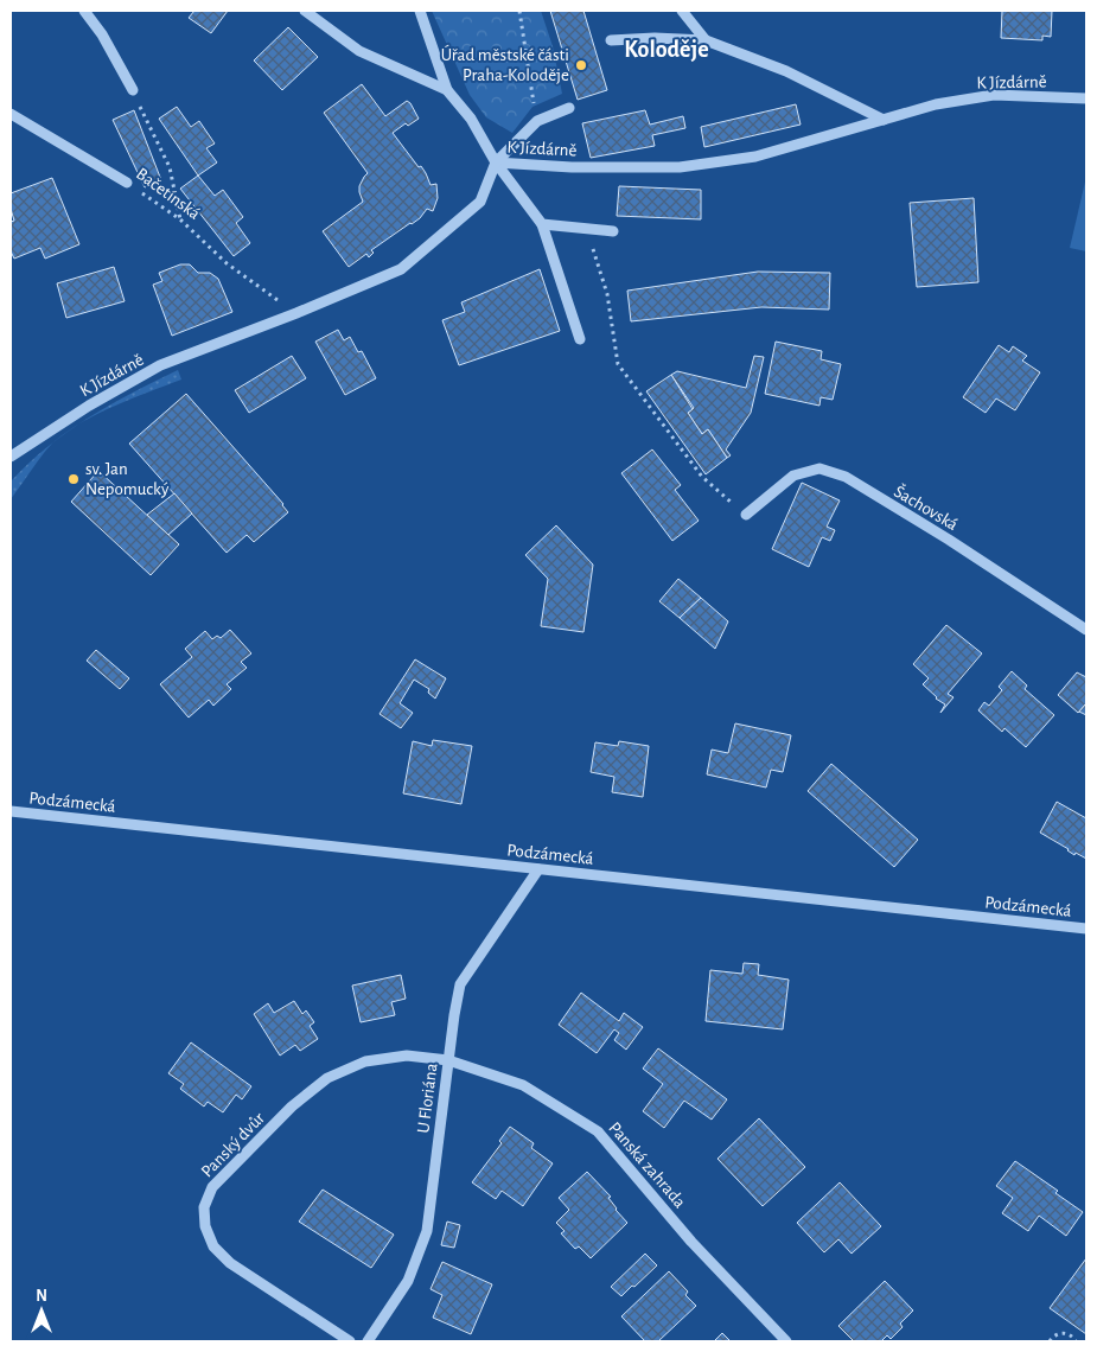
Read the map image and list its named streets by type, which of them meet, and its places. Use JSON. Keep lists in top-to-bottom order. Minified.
{"streets":{"street":["K Jízdárně","Bačetínská","Šachovská","Podzámecká","U Floriána","Panský dvůr","Panská zahrada"]},"crossings":[["K Jízdárně","Bačetínská"],["Podzámecká","U Floriána"],["U Floriána","Panský dvůr"],["U Floriána","Panská zahrada"],["Panský dvůr","Panská zahrada"]],"districts":["Koloděje"],"places":["Úřad městské části Praha-Koloděje","sv. Jan Nepomucký"],"north":"top"}
